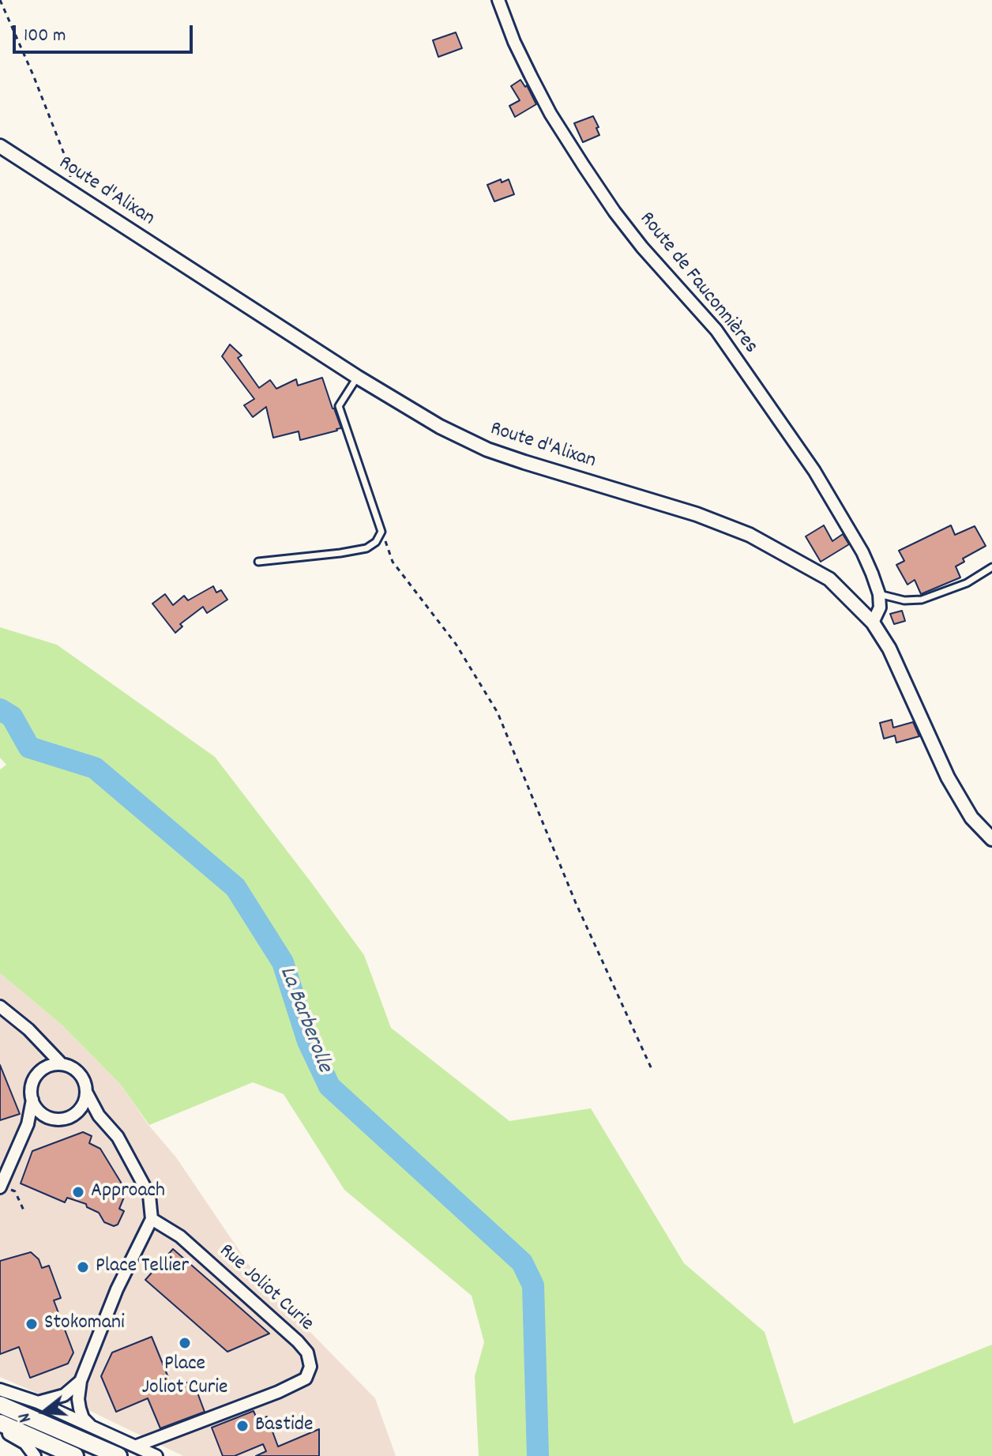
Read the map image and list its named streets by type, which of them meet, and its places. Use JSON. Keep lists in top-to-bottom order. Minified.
{"streets":{"street":["Route d'Alixan","Route de Fauconnières","Rue Joliot Curie"]},"water":["La Barberolle"],"places":["Approach","Place Tellier","Stokomani","Place Joliot Curie","Bastide"],"scale_bar":"100 m","north":"left"}
